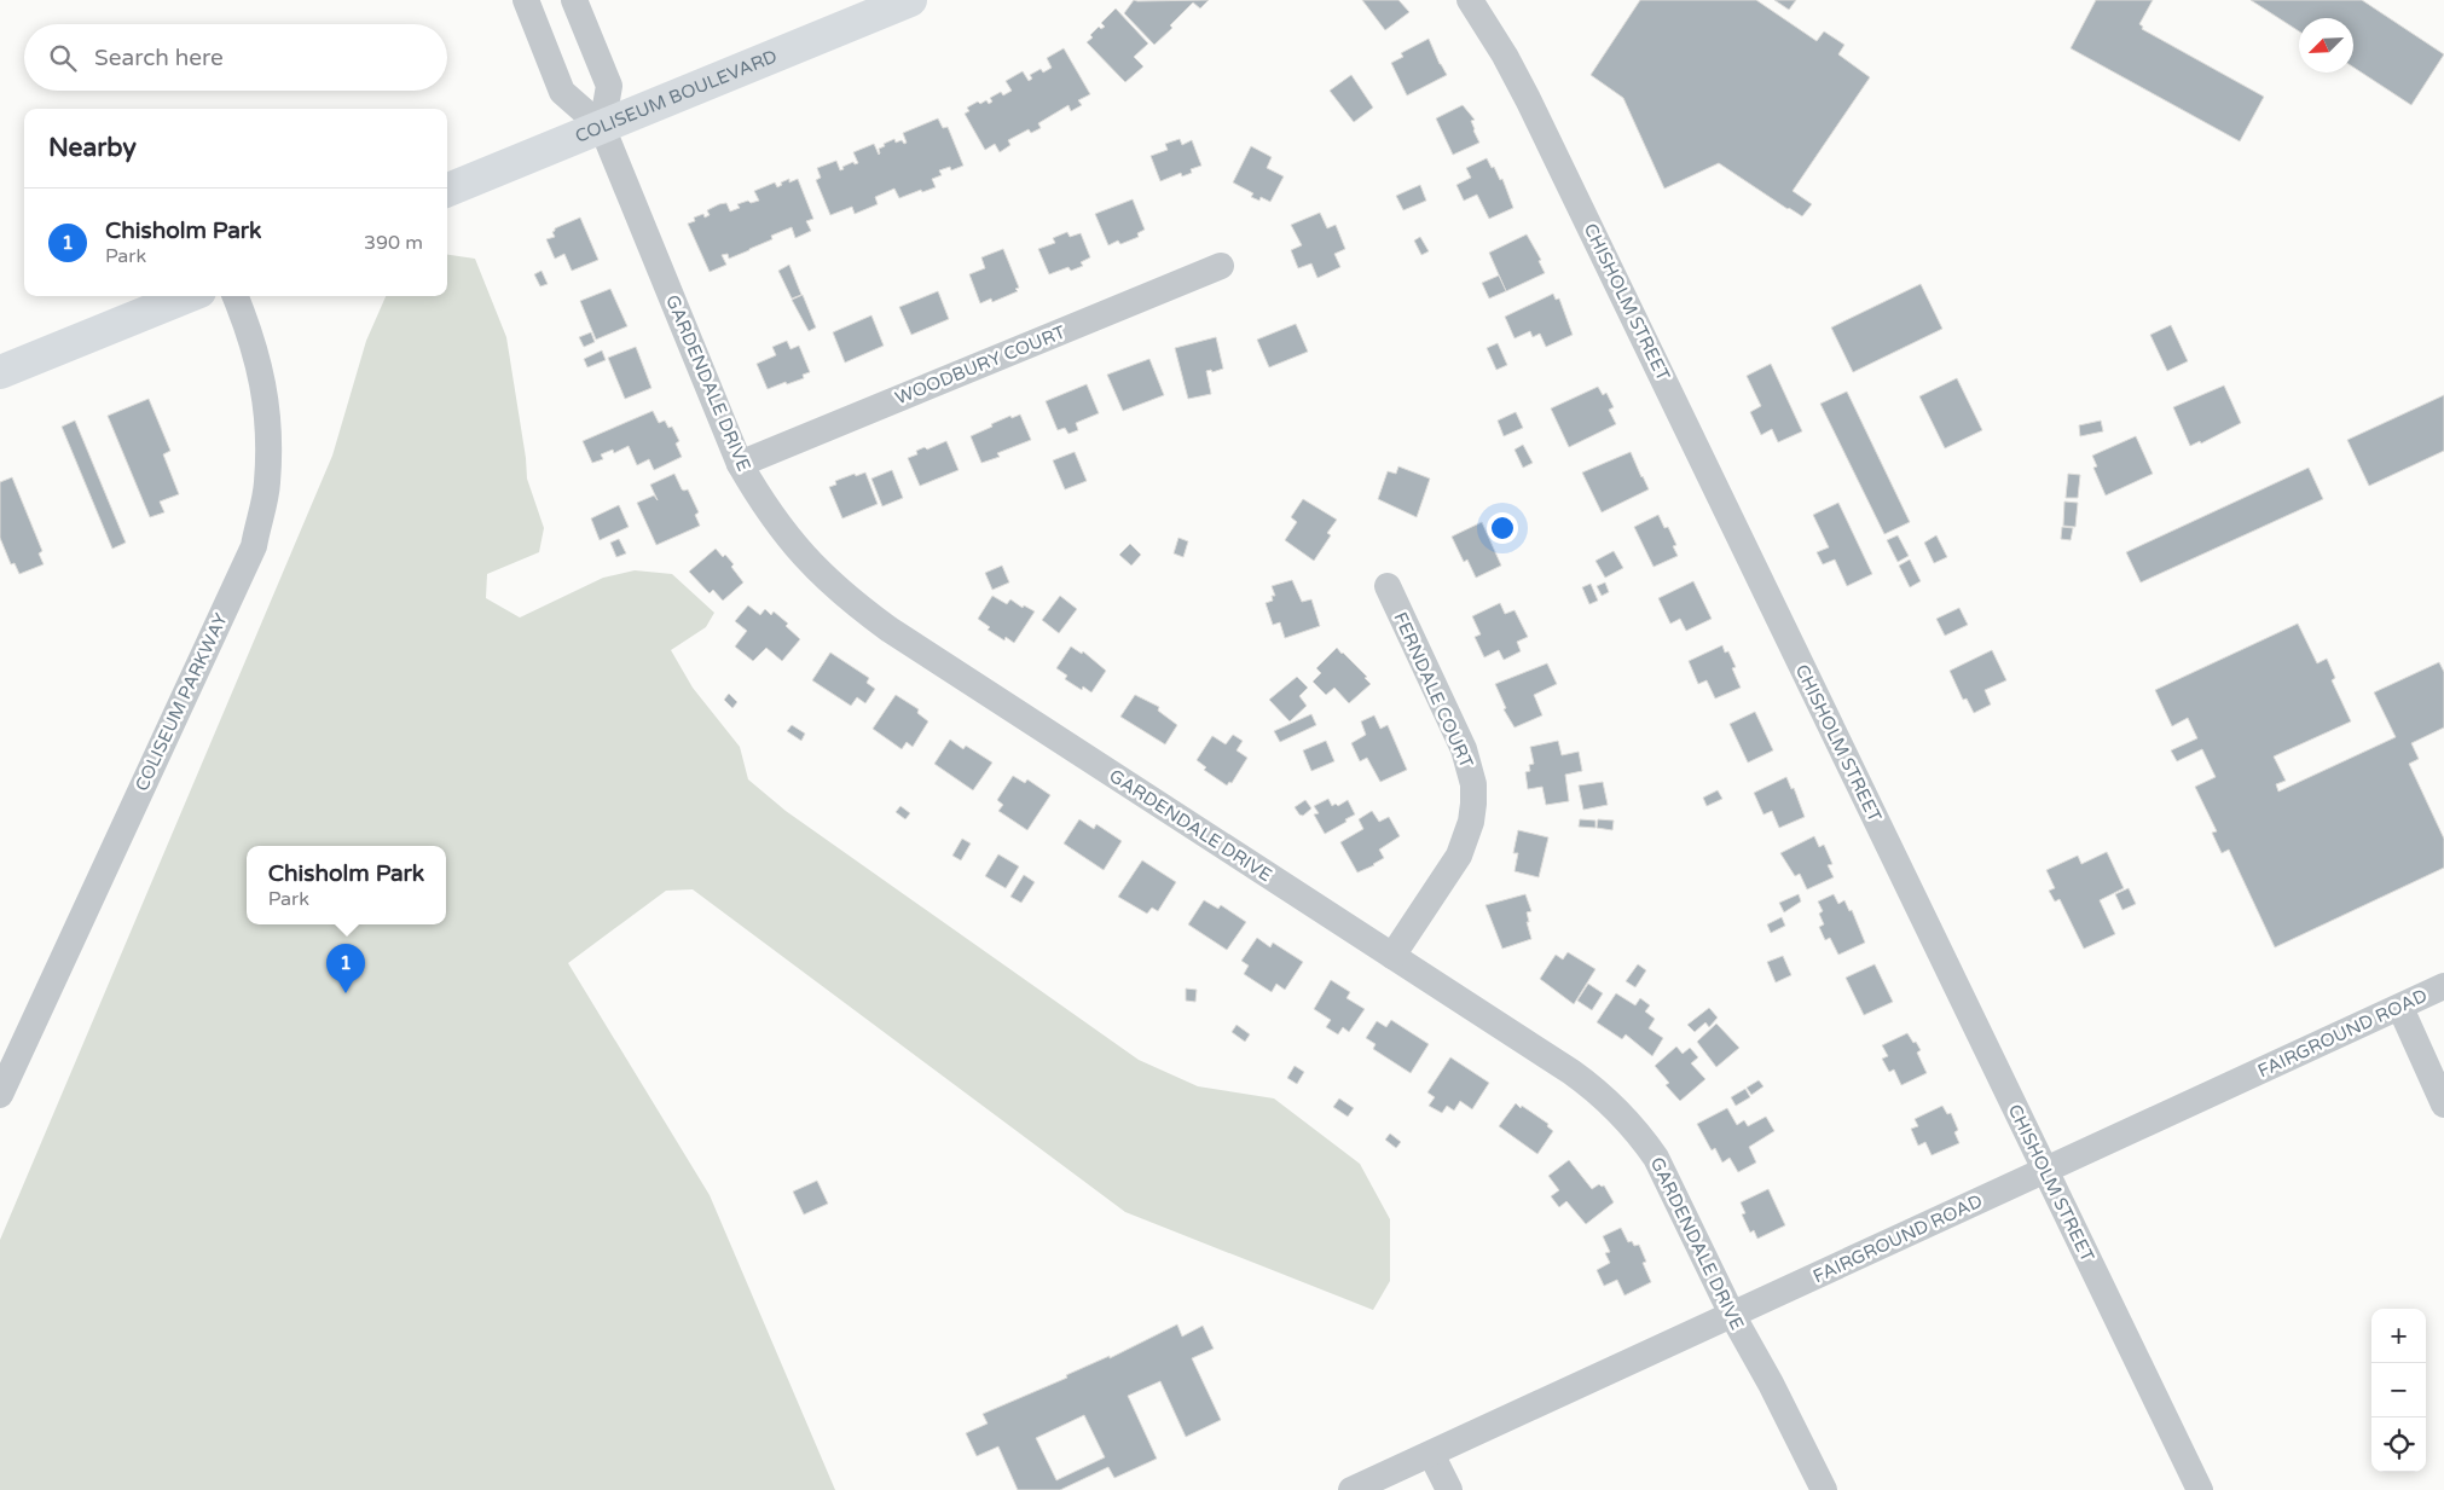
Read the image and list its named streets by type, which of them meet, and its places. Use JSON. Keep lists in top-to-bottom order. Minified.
{"streets":{"main road":["COLISEUM BOULEVARD"],"street":["CHISHOLM STREET","WOODBURY COURT","GARDENDALE DRIVE","FERNDALE COURT","COLISEUM PARKWAY","FAIRGROUND ROAD"]},"crossings":[["COLISEUM BOULEVARD","GARDENDALE DRIVE"],["CHISHOLM STREET","FAIRGROUND ROAD"],["WOODBURY COURT","GARDENDALE DRIVE"],["GARDENDALE DRIVE","FERNDALE COURT"],["GARDENDALE DRIVE","FAIRGROUND ROAD"]],"north":"bottom left","page":{"search":"Search here","heading":"Nearby","list":[{"mark":"1","name":"Chisholm Park","note":"Park","value":"390 m"}],"popup":["Chisholm Park","Park"],"pins":"1","map_buttons":["+","−"]}}
